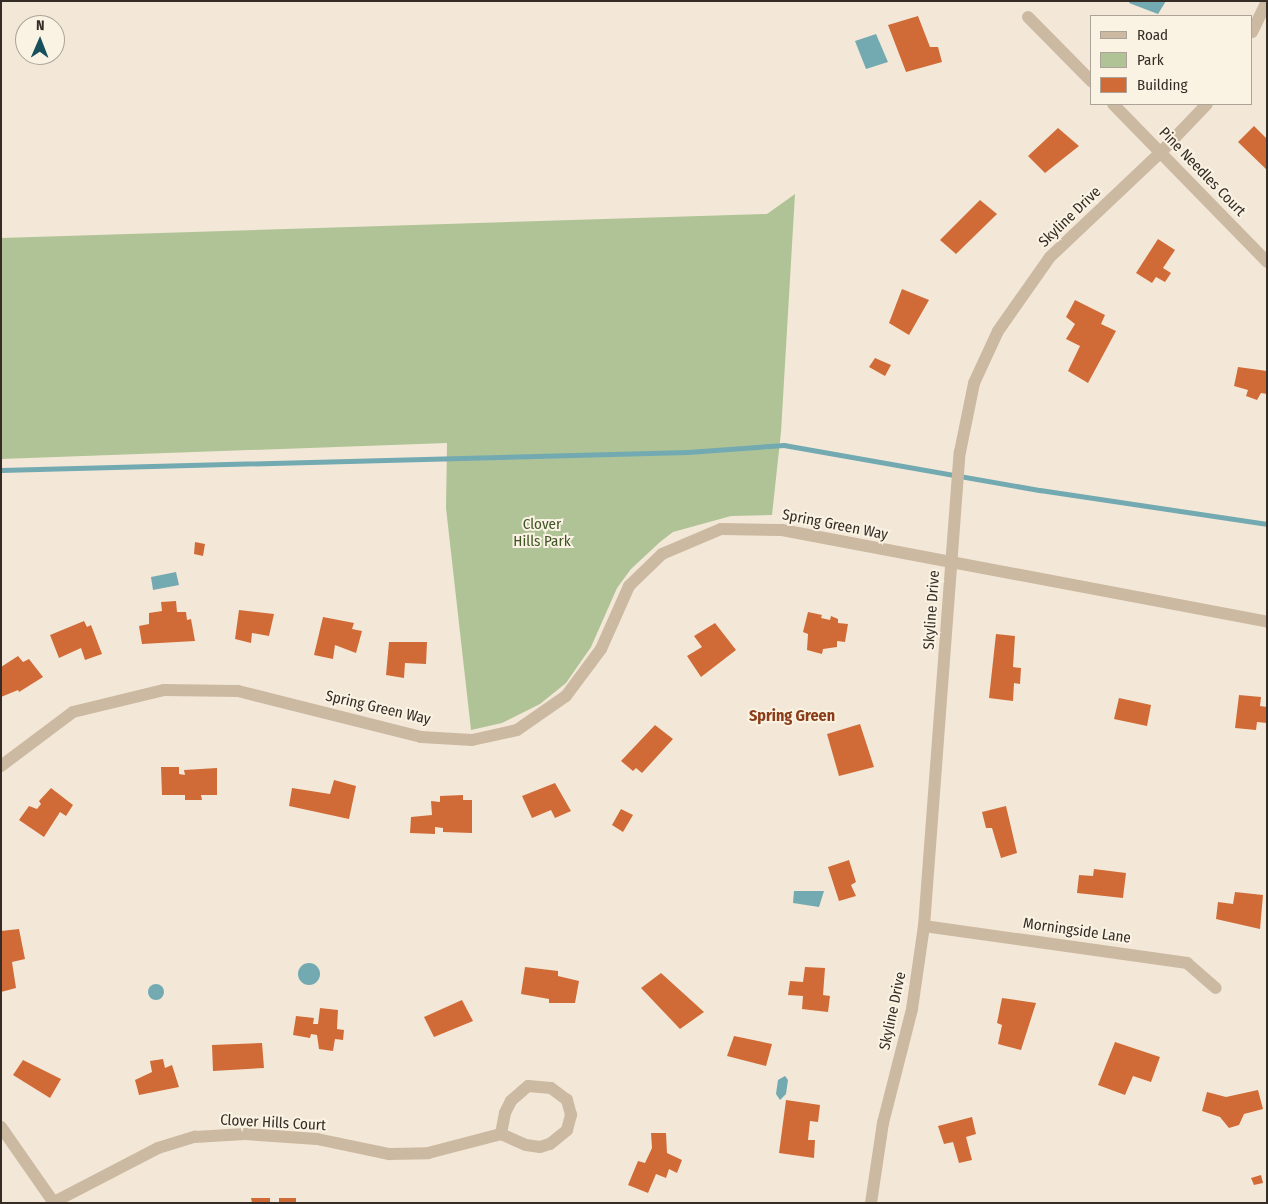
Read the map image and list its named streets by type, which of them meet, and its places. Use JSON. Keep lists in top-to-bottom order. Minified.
{"streets":{"street":["Pine Needles Court","Skyline Drive","Spring Green Way","Morningside Lane","Clover Hills Court"]},"crossings":[["Pine Needles Court","Skyline Drive"],["Skyline Drive","Spring Green Way"],["Skyline Drive","Morningside Lane"]],"districts":["Spring Green"],"parks":["Clover Hills Park"],"legend":["Road","Park","Building"],"north":"top"}
